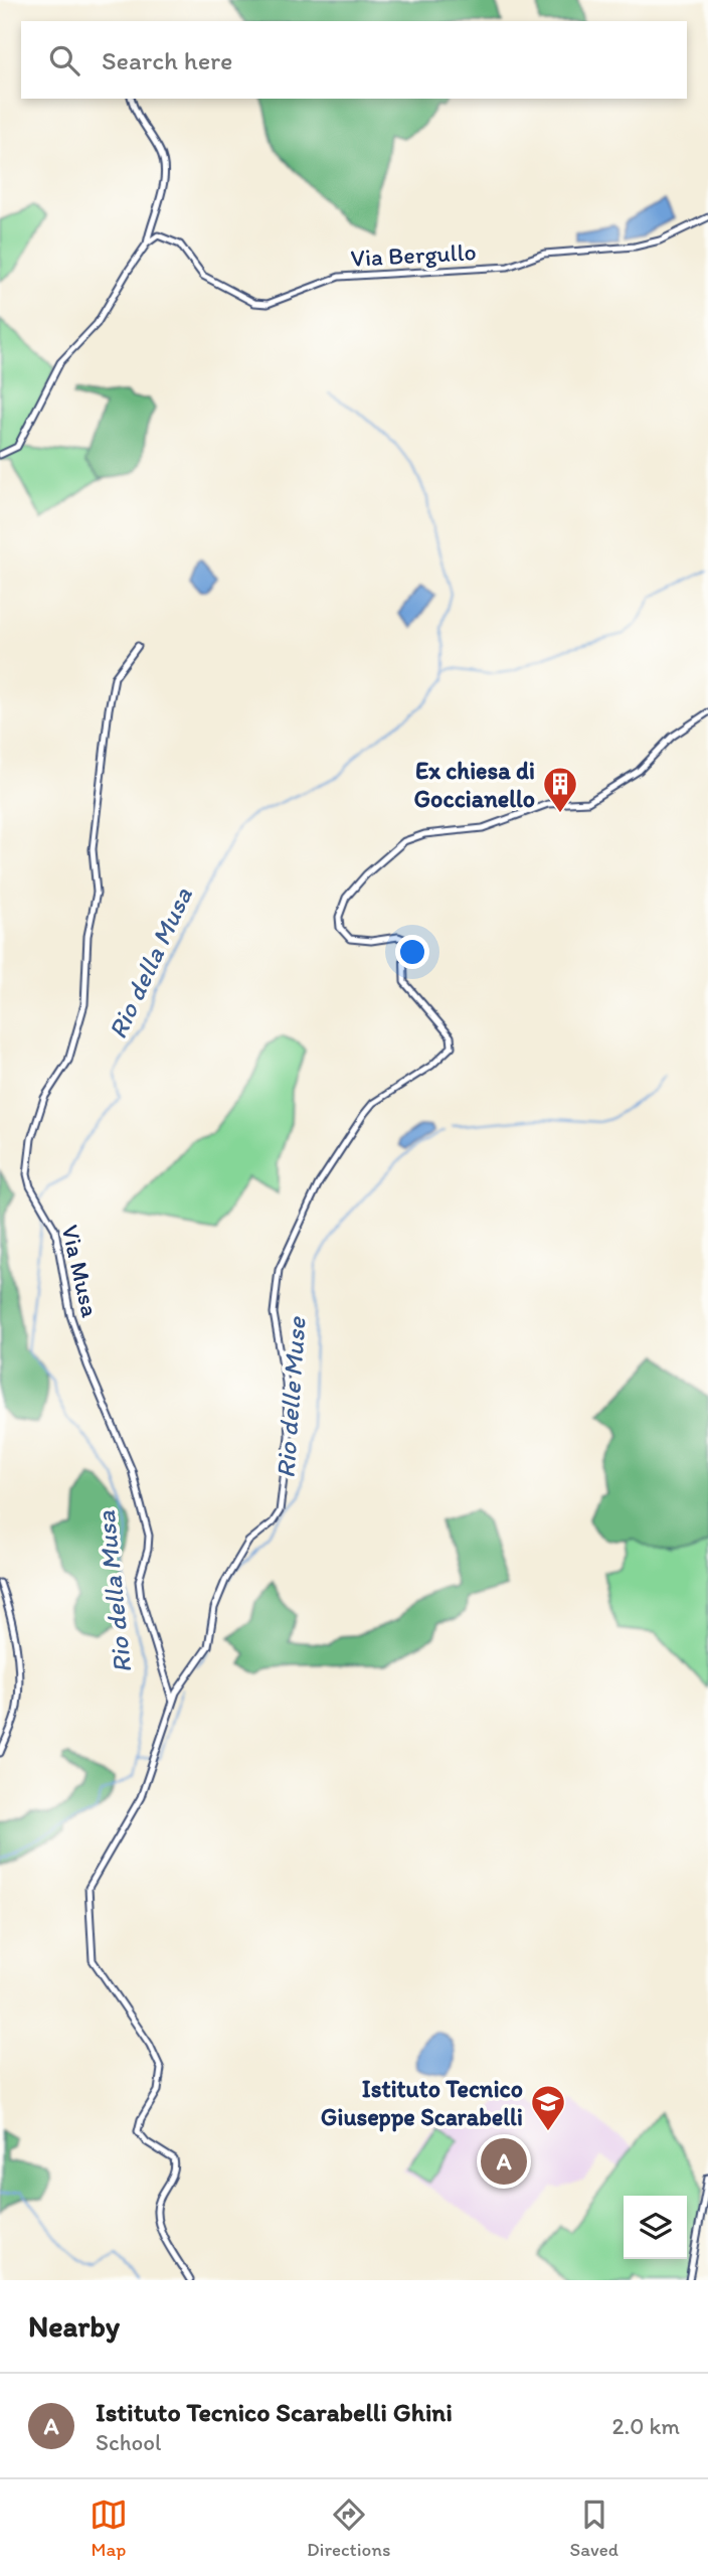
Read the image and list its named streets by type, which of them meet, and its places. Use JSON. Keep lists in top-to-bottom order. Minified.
{"streets":{"street":["Via Bergullo","Via Musa"]},"water":["Rio della Musa","Rio delle Muse"],"places":{"building":["Ex chiesa di Goccianello"],"school or university":["Istituto Tecnico Giuseppe Scarabelli"]},"page":{"search":"Search here","pins":"A","heading":"Nearby","list":[{"mark":"A","name":"Istituto Tecnico Scarabelli Ghini","note":"School","value":"2.0 km"}],"nav":["Map","Directions","Saved"]}}
